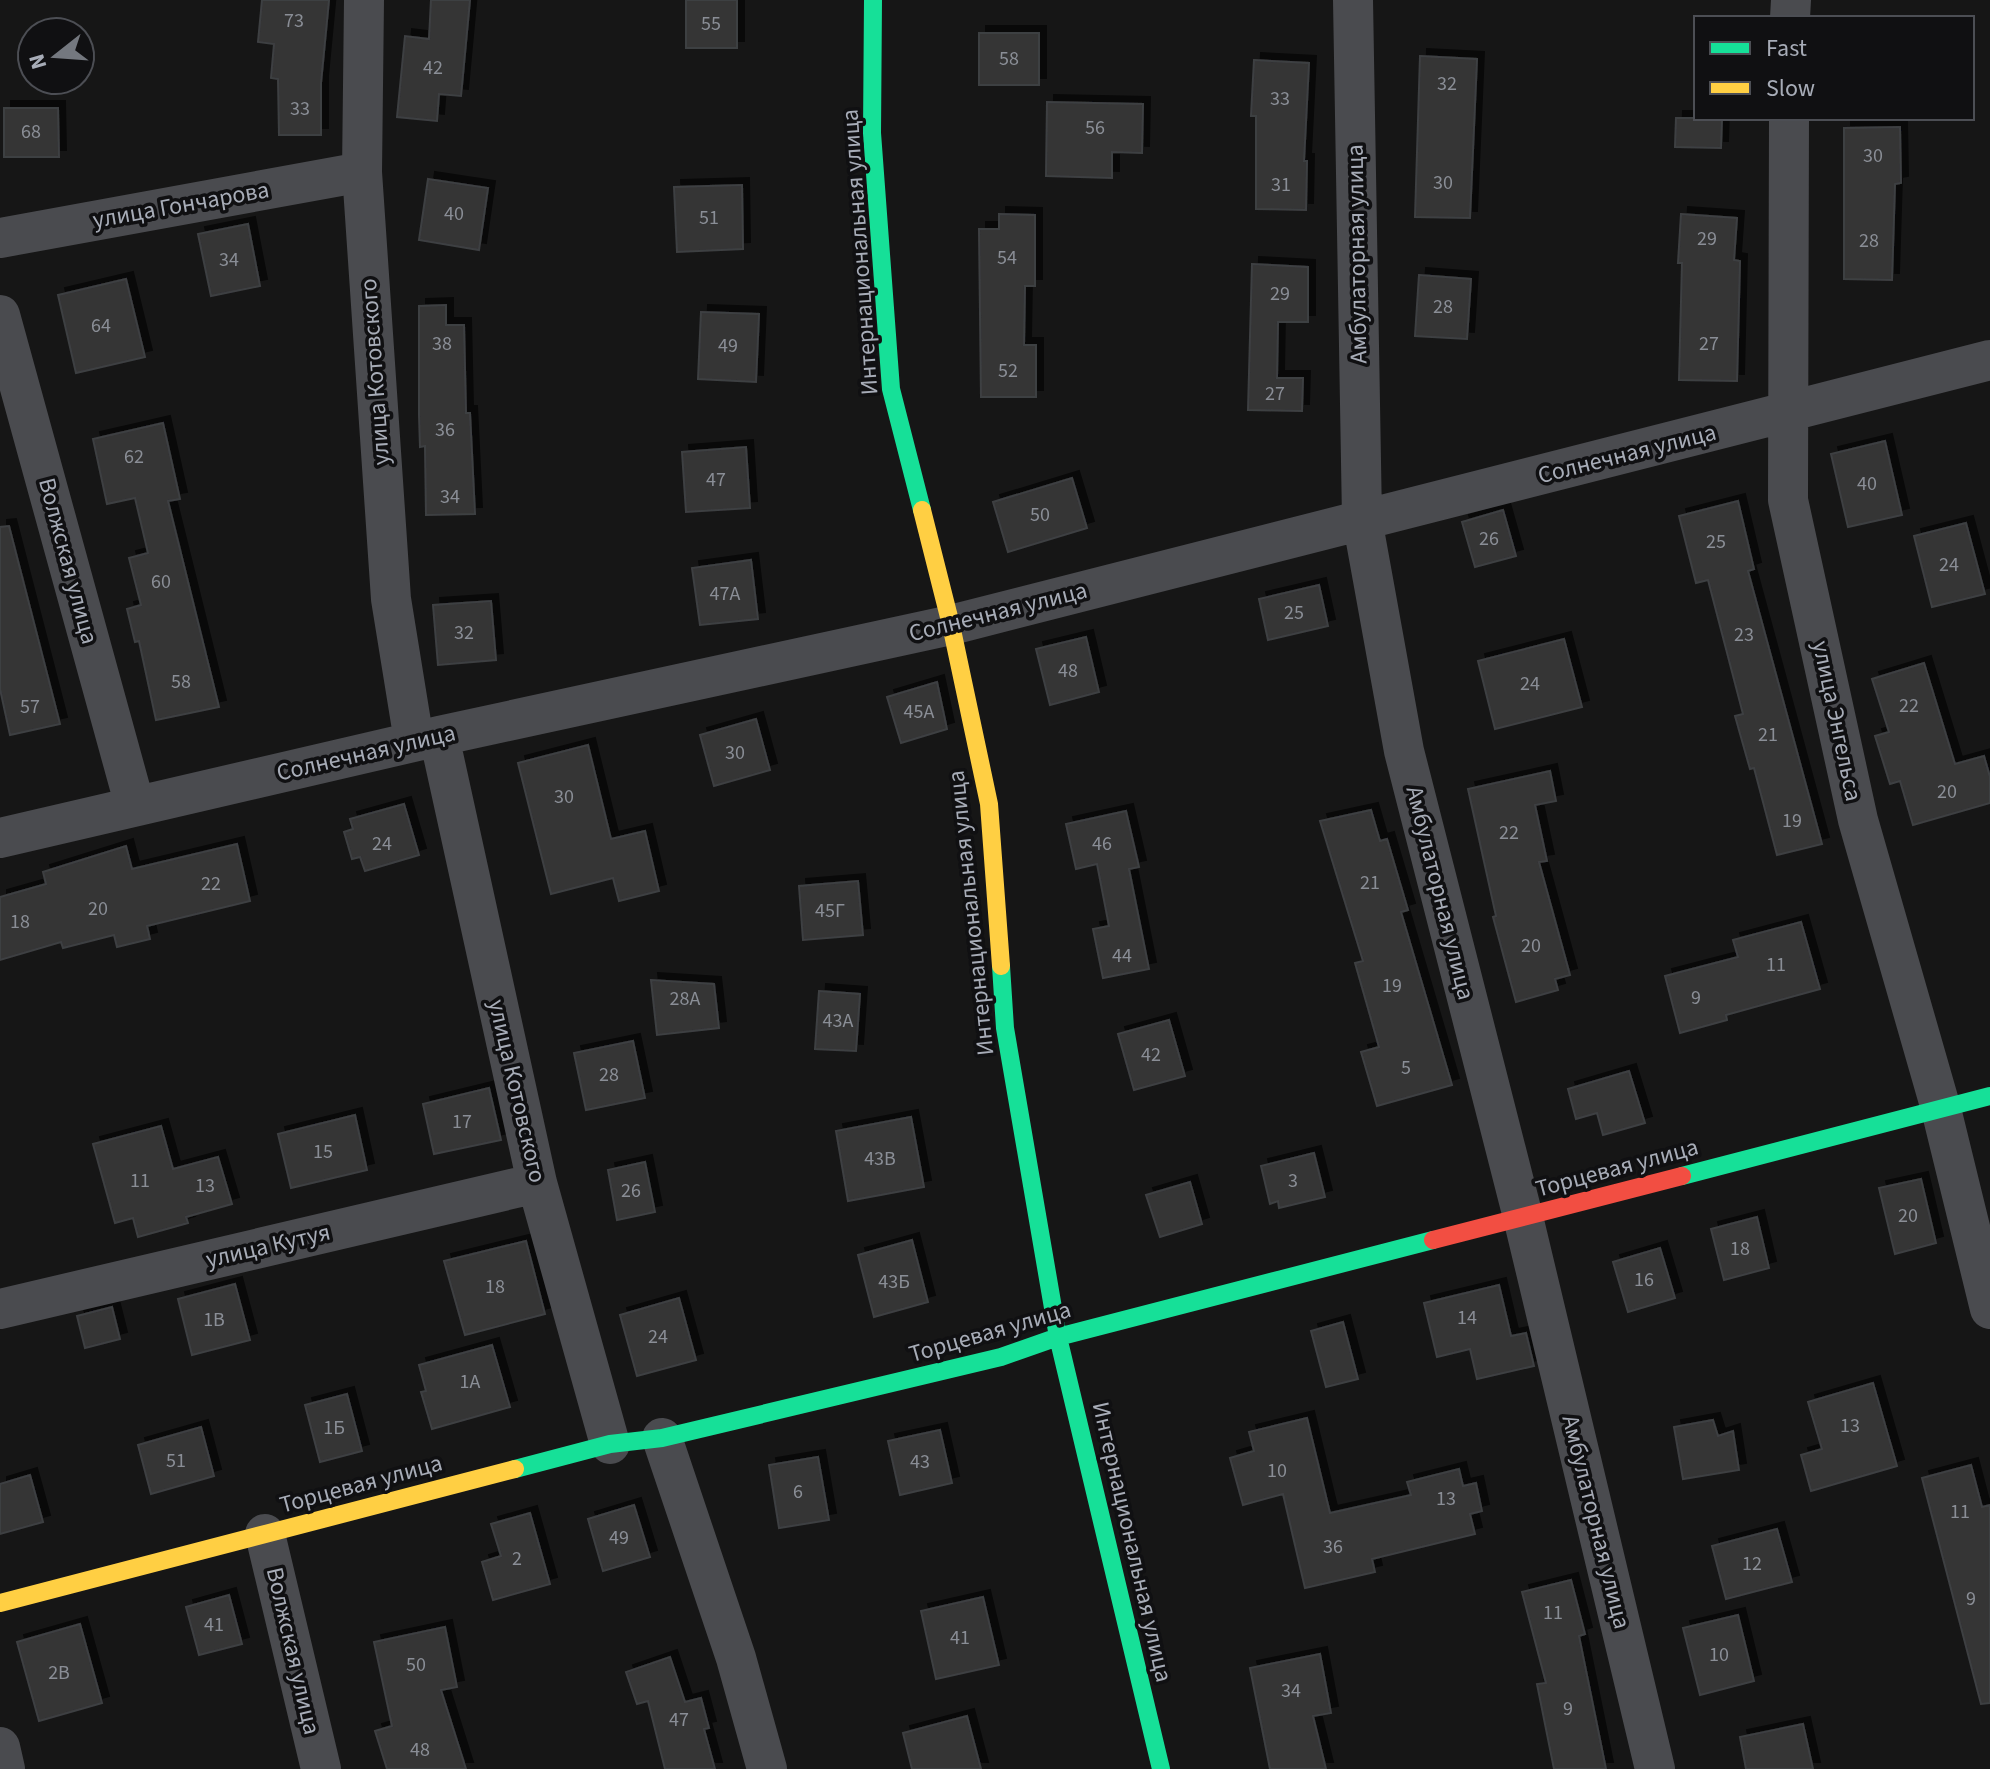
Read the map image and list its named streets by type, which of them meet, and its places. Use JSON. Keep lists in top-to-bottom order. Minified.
{"streets":{"street":["улица Гончарова","Интернациональная улица","Амбулаторная улица","улица Котовского","Солнечная улица","Волжская улица","улица Энгельса","Торцевая улица","улица Кутуя"]},"crossings":[["улица Гончарова","улица Котовского"],["Интернациональная улица","Солнечная улица"],["Интернациональная улица","Торцевая улица"],["Амбулаторная улица","Солнечная улица"],["Амбулаторная улица","Торцевая улица"],["улица Котовского","Солнечная улица"],["улица Котовского","Торцевая улица"],["улица Котовского","улица Кутуя"],["Солнечная улица","Волжская улица"],["Солнечная улица","улица Энгельса"],["Волжская улица","Торцевая улица"],["улица Энгельса","Торцевая улица"]],"house_numbers":["73","55","58","42","32","33","33","56","68","30","30","31","40","51","29","28","54","34","29","28","64","38","27","49","52","27","36","62","47","40","34","50","26","25","24","60","47А","25","32","23","48","58","24","22","57","45А","21","30","20","30","19","22","24","46","21","22","20","45Г","18","20","44","11","19","9","28А","43А","42","5","28","17","15","43В","11","3","13","26","20","18","16","43Б","18","14","1В","24","1А","13","1Б","51","43","10","6","13","11","49","36","2","12","9","11","41","41","10","50","2В","34","9","47","48"],"legend":["Fast","Slow"],"north":"left"}
